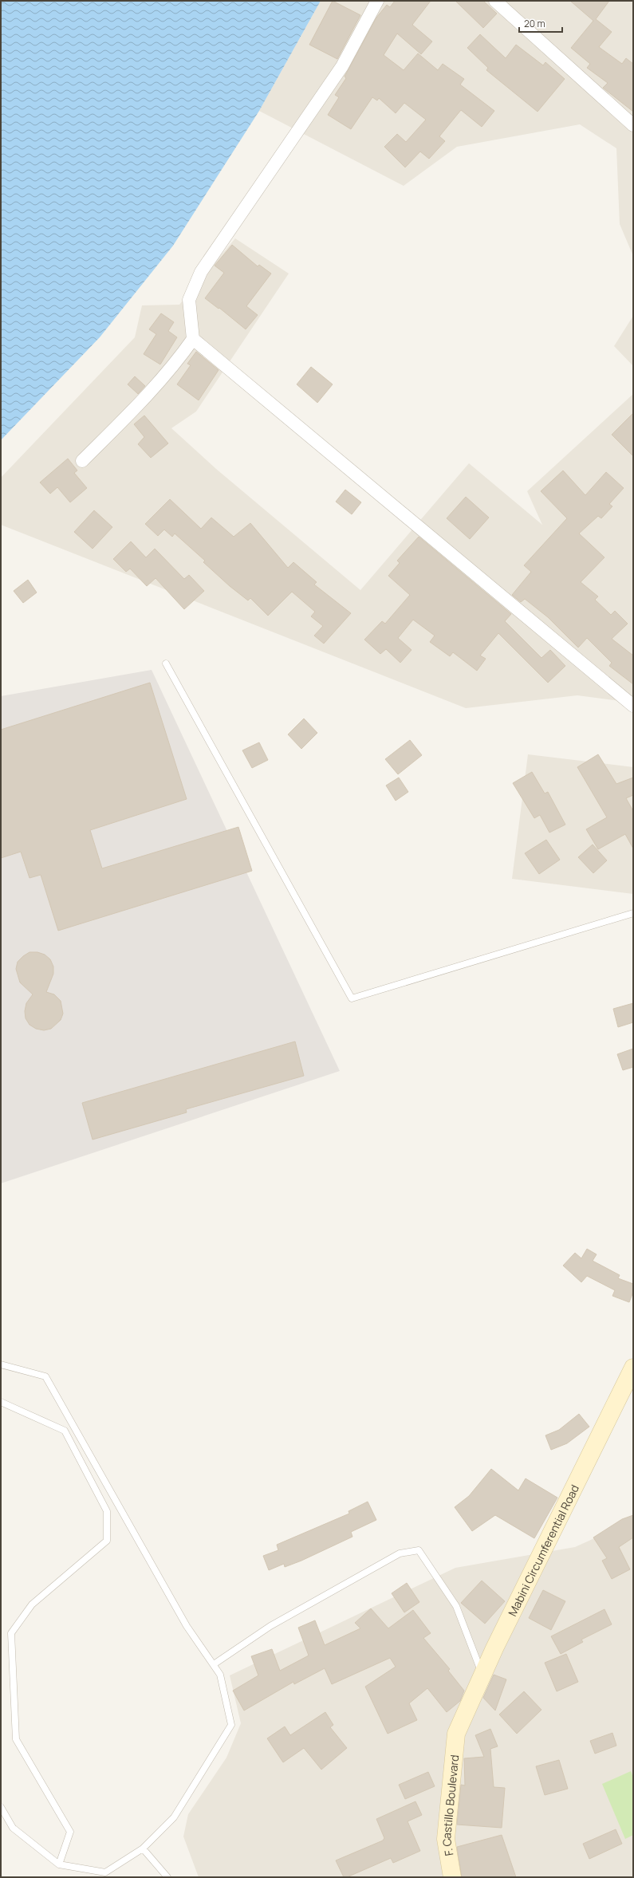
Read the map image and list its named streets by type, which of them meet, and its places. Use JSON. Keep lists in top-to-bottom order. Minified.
{"streets":{"main road":["Mabini Circumferential Road","F. Castillo Boulevard"]},"crossings":[["Mabini Circumferential Road","F. Castillo Boulevard"]],"scale_bar":"20 m"}
